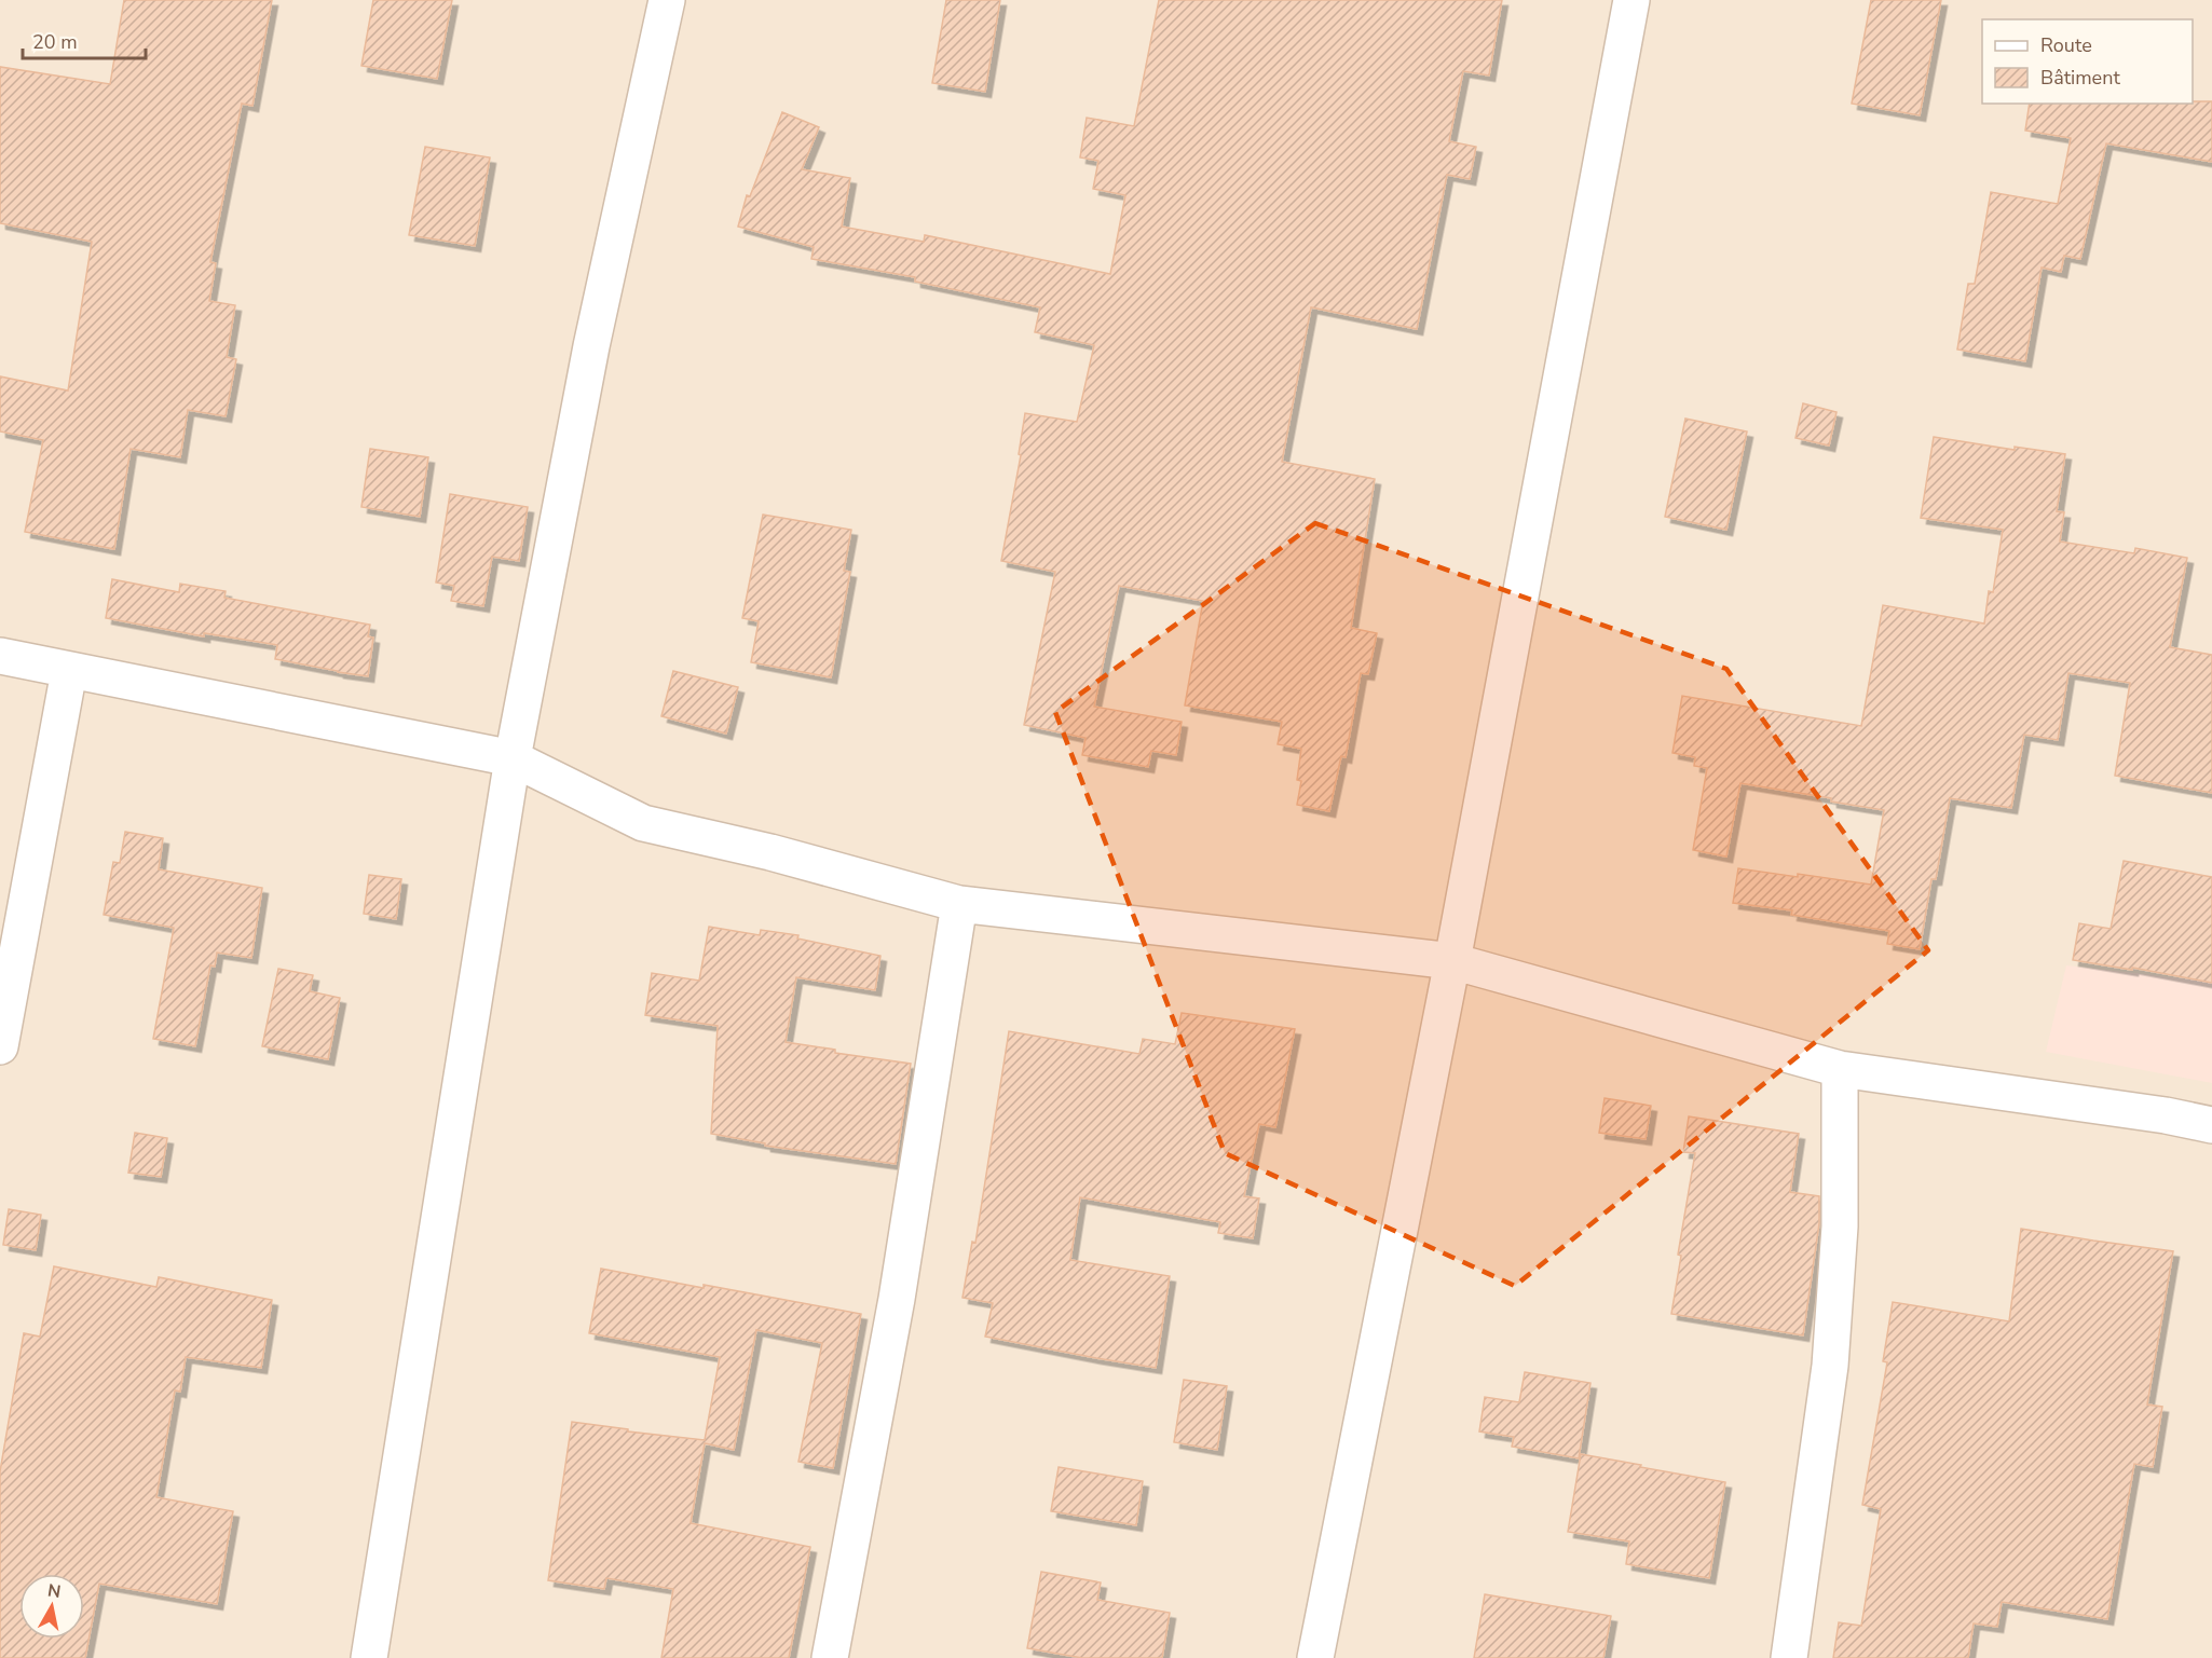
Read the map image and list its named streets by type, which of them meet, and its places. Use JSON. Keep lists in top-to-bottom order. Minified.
{"legend":["Route","Bâtiment"],"scale_bar":"20 m","north":"top"}
